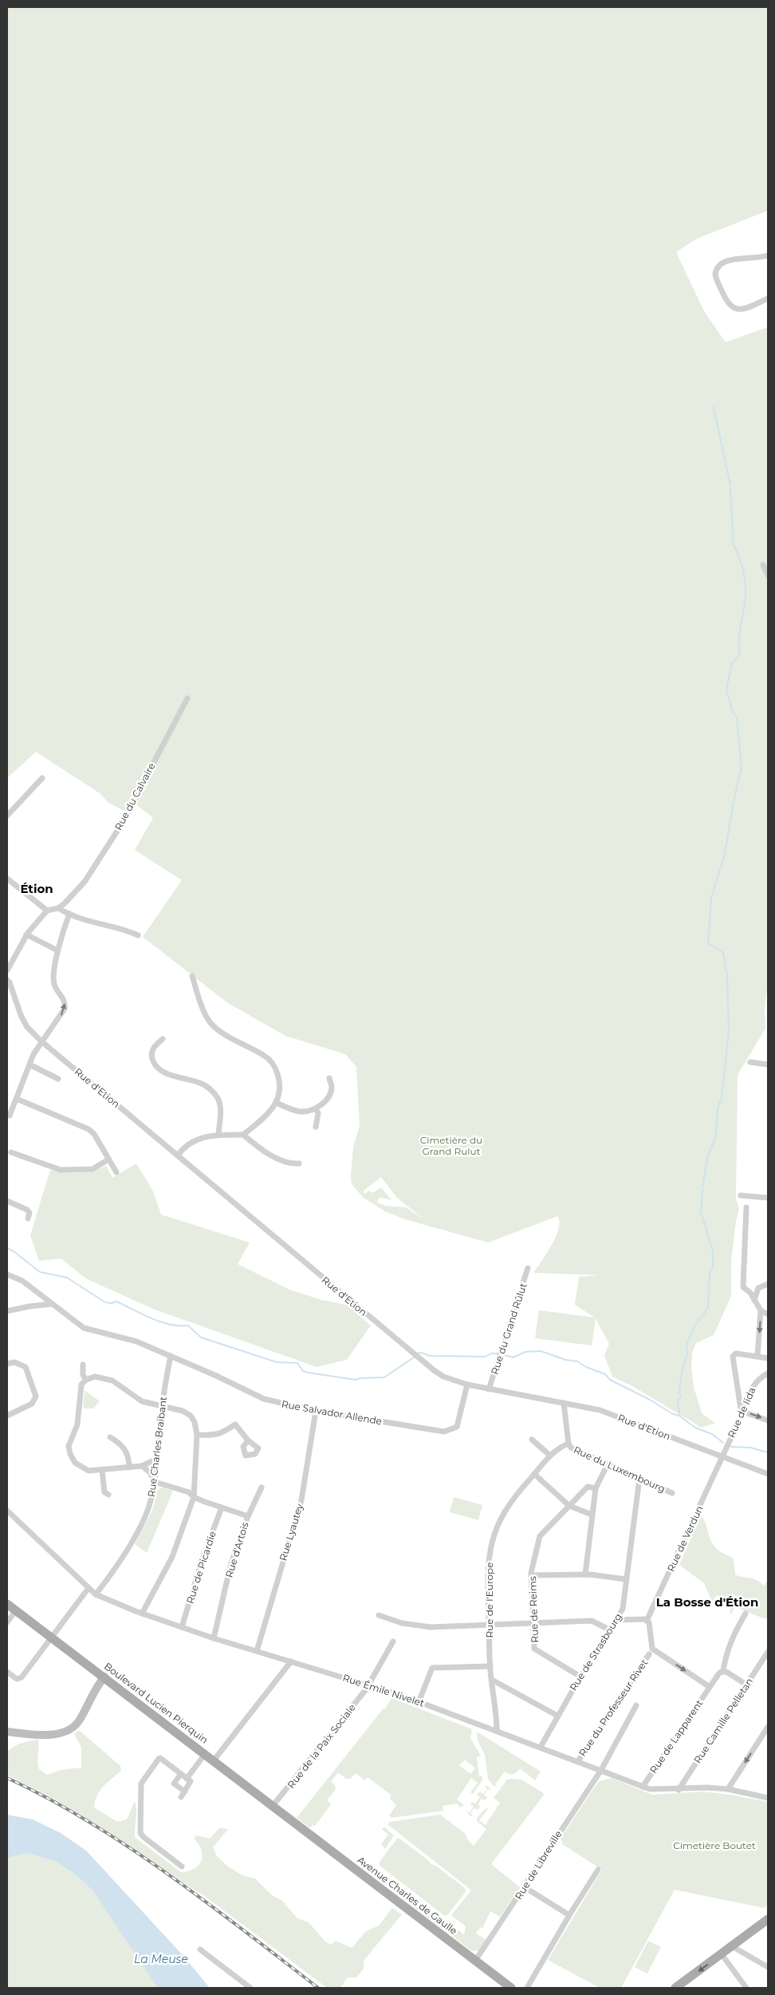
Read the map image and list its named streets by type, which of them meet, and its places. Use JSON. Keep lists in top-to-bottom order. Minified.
{"streets":{"main road":["Boulevard Lucien Pierquin","Avenue Charles de Gaulle"],"street":["Rue du Calvaire","Rue d'Etion","Rue du Grand Rûlut","Rue Salvador Allende","Rue de Iida","Rue Charles Braibant","Rue du Luxembourg","Rue Lyautey","Rue de Verdun","Rue d'Artois","Rue de Picardie","Rue de l'Europe","Rue de Reims","Rue de Strasbourg","Rue Émile Nivelet","Rue du Professeur Rivet","Rue Camille Pelletan","Rue de Lapparent","Rue de la Paix Sociale","Rue de Libreville"]},"crossings":[["Rue d'Etion","Rue du Grand Rûlut"],["Rue d'Etion","Rue Salvador Allende"],["Rue d'Etion","Rue de Iida"],["Rue d'Etion","Rue de Verdun"],["Rue Salvador Allende","Rue Charles Braibant"],["Rue Salvador Allende","Rue Lyautey"],["Rue de Iida","Rue de Verdun"],["Rue Charles Braibant","Rue Émile Nivelet"],["Rue du Luxembourg","Rue de l'Europe"],["Rue du Luxembourg","Rue de Strasbourg"],["Rue Lyautey","Rue Émile Nivelet"],["Rue d'Artois","Rue Émile Nivelet"],["Rue de Picardie","Rue Émile Nivelet"],["Rue de l'Europe","Rue Émile Nivelet"],["Rue de Reims","Rue de Strasbourg"],["Rue de Strasbourg","Rue Émile Nivelet"],["Rue Émile Nivelet","Rue du Professeur Rivet"],["Rue Émile Nivelet","Rue Camille Pelletan"],["Rue Émile Nivelet","Rue de Lapparent"],["Rue Émile Nivelet","Rue de la Paix Sociale"],["Rue Émile Nivelet","Rue de Libreville"],["Boulevard Lucien Pierquin","Rue de la Paix Sociale"],["Boulevard Lucien Pierquin","Avenue Charles de Gaulle"],["Rue de Libreville","Avenue Charles de Gaulle"]],"districts":["Étion","La Bosse d'Étion"],"water":["La Meuse"],"parks":["Cimetière du Grand Rulut","Cimetière Boutet"]}
